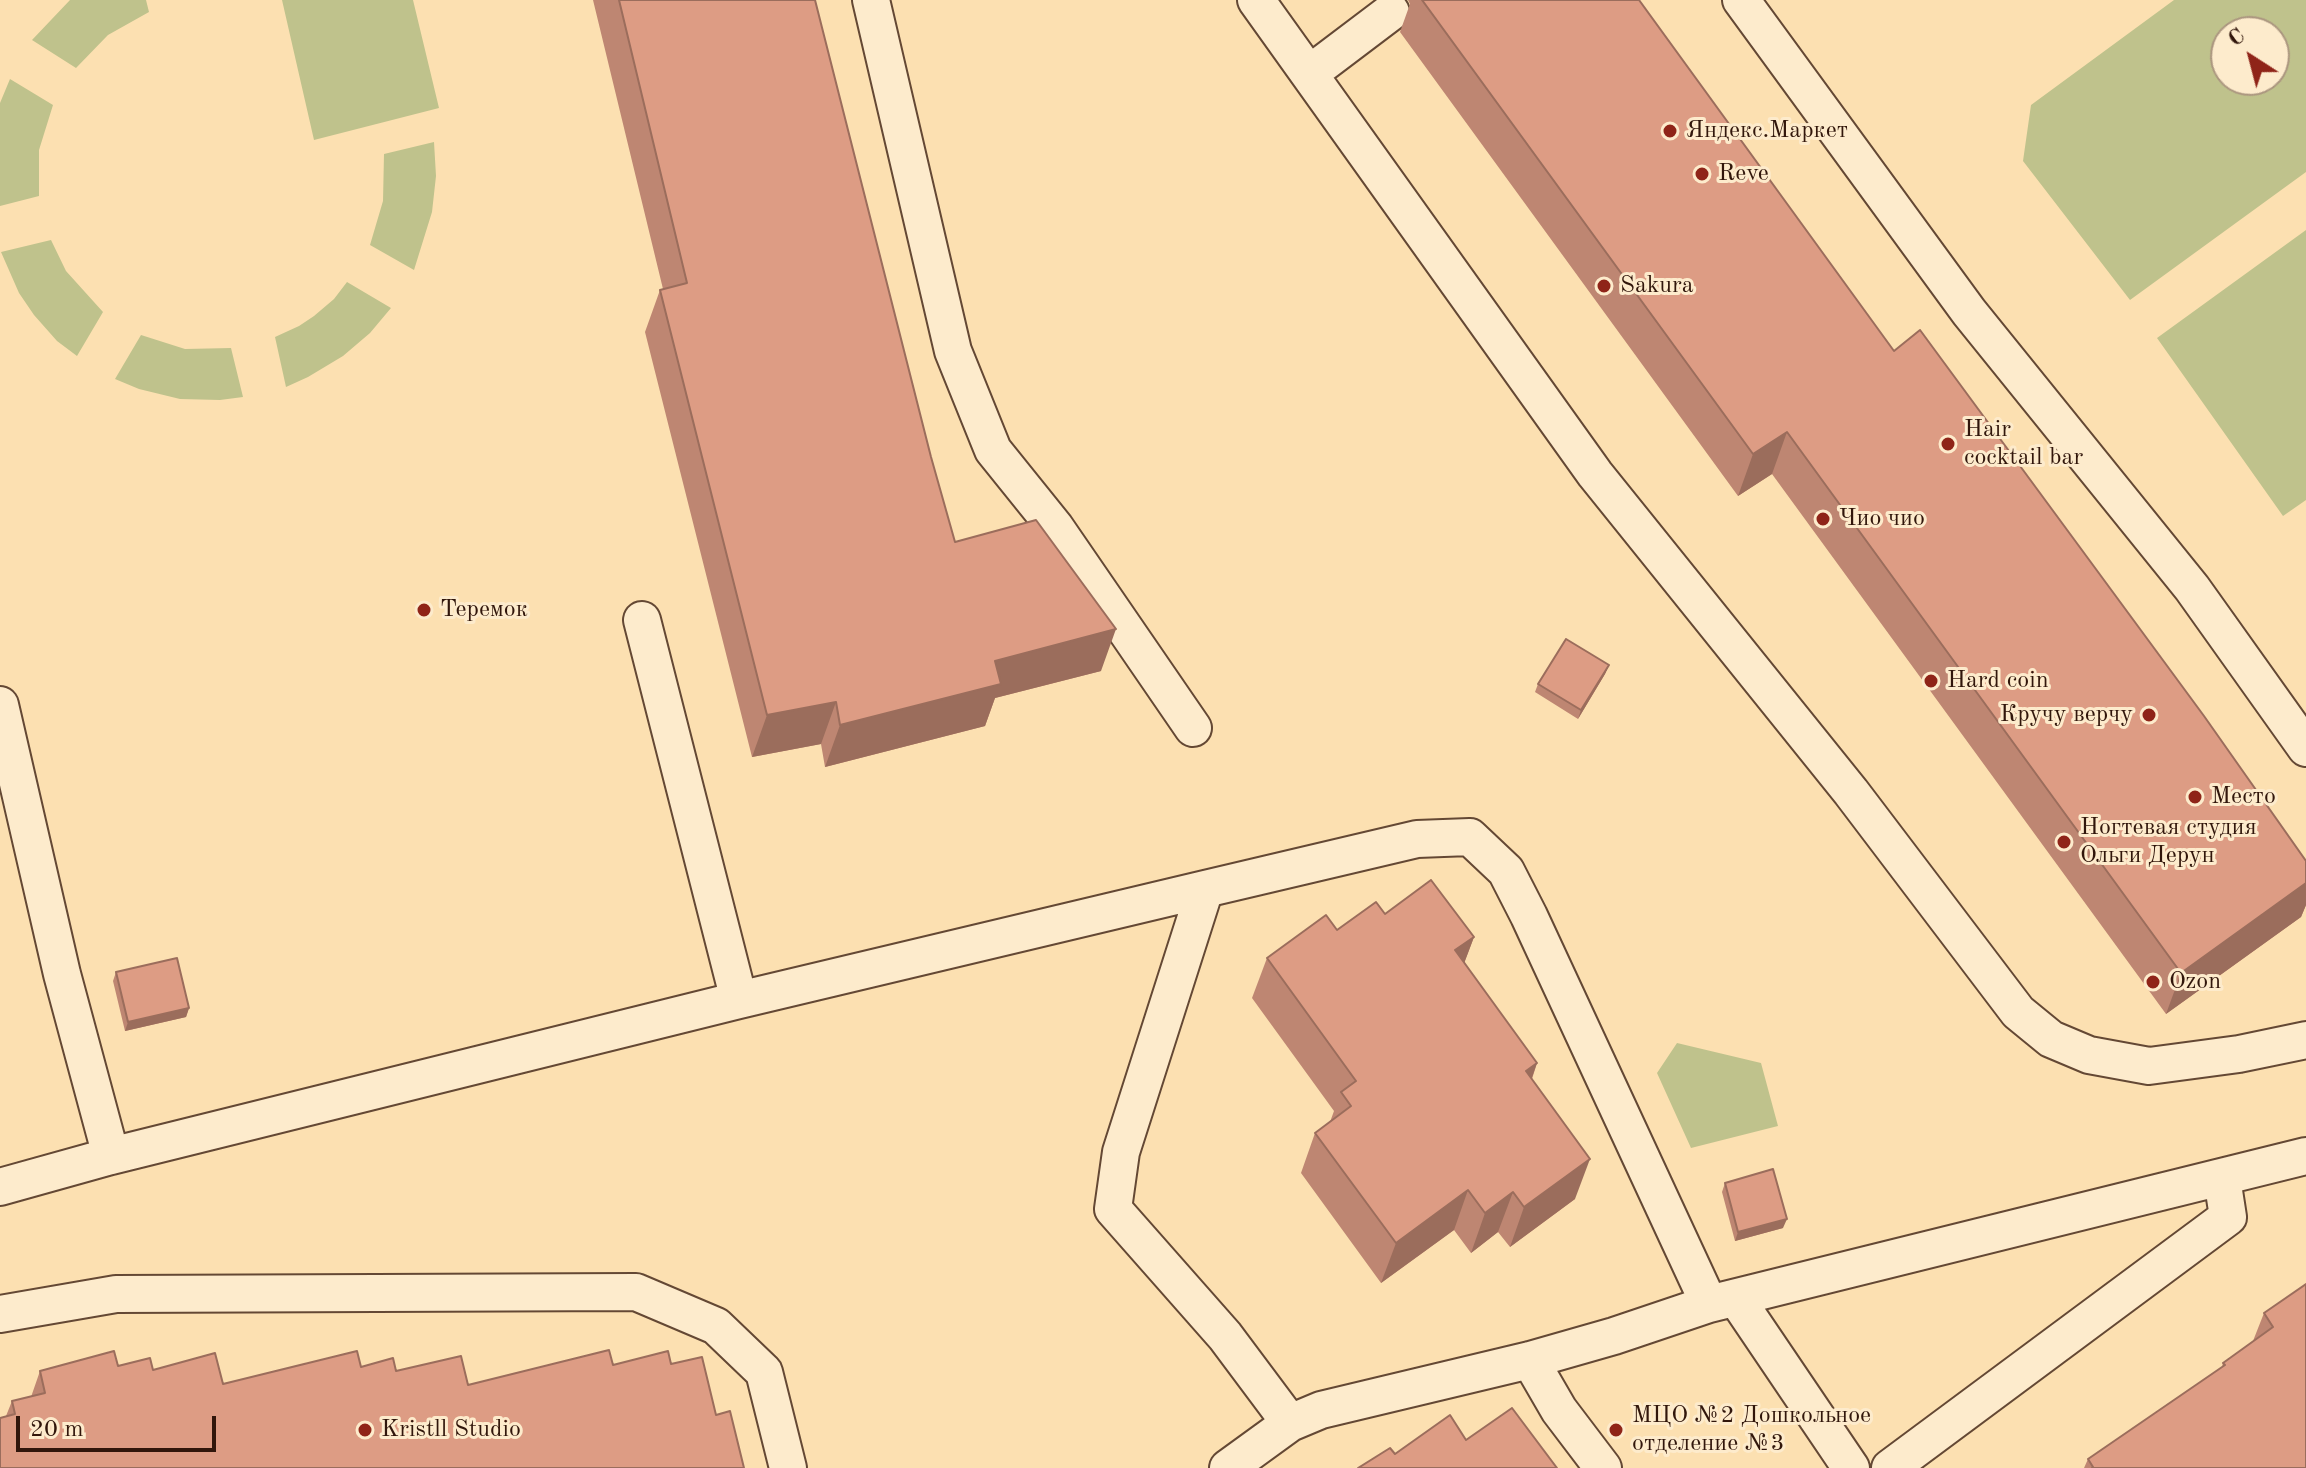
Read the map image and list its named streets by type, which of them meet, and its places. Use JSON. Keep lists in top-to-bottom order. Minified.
{"places":["Яндекс.Маркет","Reve","Sakura","Hair cocktail bar","Чио чио","Теремок","Hard coin","Кручу верчу","Место","Ногтевая студия Ольги Дерун","Ozon","Kristll Studio","МЦО №2 Дошкольное отделение №3"],"scale_bar":"20 m","north":"top left"}
